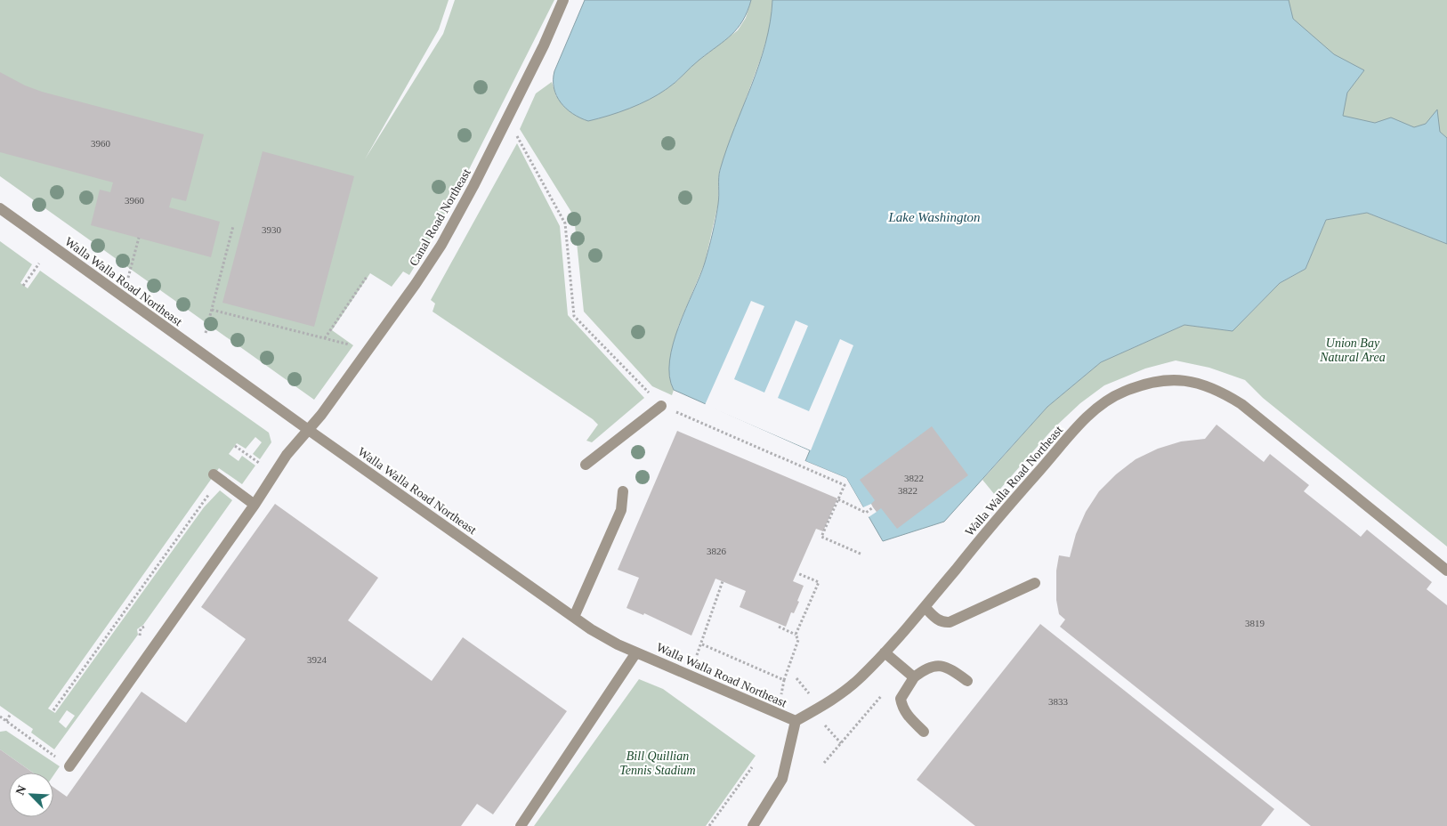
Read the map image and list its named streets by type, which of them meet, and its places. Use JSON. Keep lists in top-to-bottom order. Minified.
{"streets":{"lane":["Canal Road Northeast","Walla Walla Road Northeast"]},"crossings":[["Canal Road Northeast","Walla Walla Road Northeast"]],"water":["Lake Washington"],"parks":["Union Bay Natural Area","Bill Quillian Tennis Stadium"],"house_numbers":["3960","3960","3930","3822","3822","3826","3819","3924","3833"],"north":"top left"}
